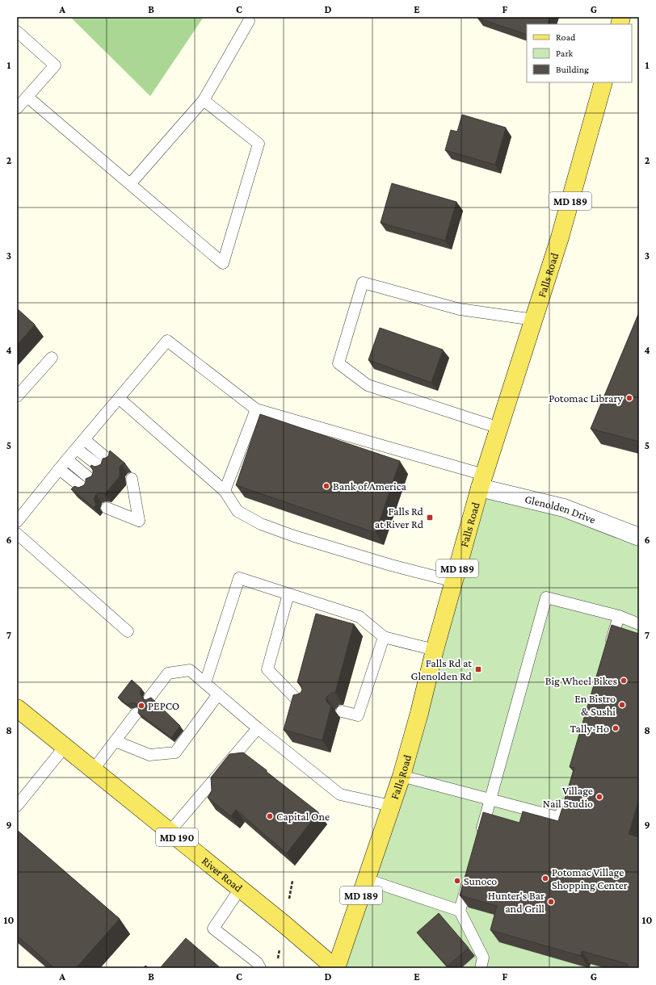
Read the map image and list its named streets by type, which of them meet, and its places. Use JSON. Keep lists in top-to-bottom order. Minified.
{"streets":{"main road":["MD 189","Falls Road","MD 190","River Road"],"street":["Glenolden Drive"]},"crossings":[["Falls Road","Glenolden Drive"],["Falls Road","River Road"]],"places":{"other":["Potomac Library","Bank of America","Big Wheel Bikes","En Bistro & Sushi","PEPCO","Tally-Ho","Village Nail Studio","Capital One","Potomac Village Shopping Center","Sunoco","Hunter's Bar and Grill"],"transit":["Falls Rd at River Rd","Falls Rd at Glenolden Rd"]},"legend":["Road","Park","Building"],"grid":{"columns":["A","B","C","D","E","F","G"],"rows":["1","2","3","4","5","6","7","8","9","10"]}}
